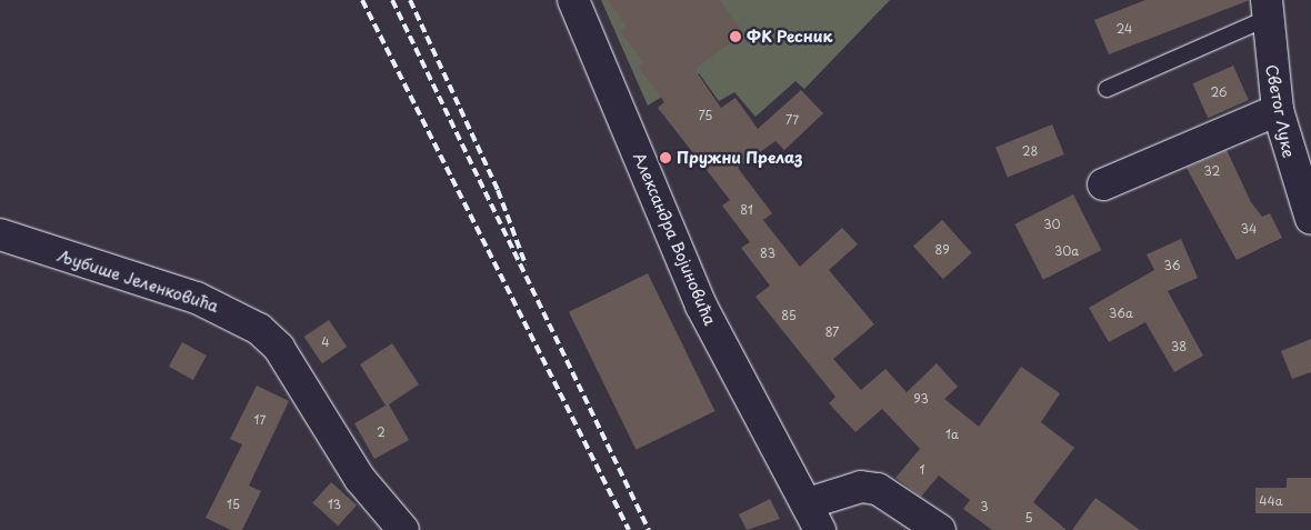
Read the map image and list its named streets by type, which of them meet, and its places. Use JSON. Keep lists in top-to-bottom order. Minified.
{"streets":{"street":["Светог Луке","Александра Војиновића","Љубише Јеленковића"]},"places":["ФК Ресник","Пружни Прелаз"],"house_numbers":["24","26","75","77","28","32","81","30","34","89","30a","83","36","36a","85","87","4","38","93","17","2","1a","1","44a","15","13","3","5"]}
